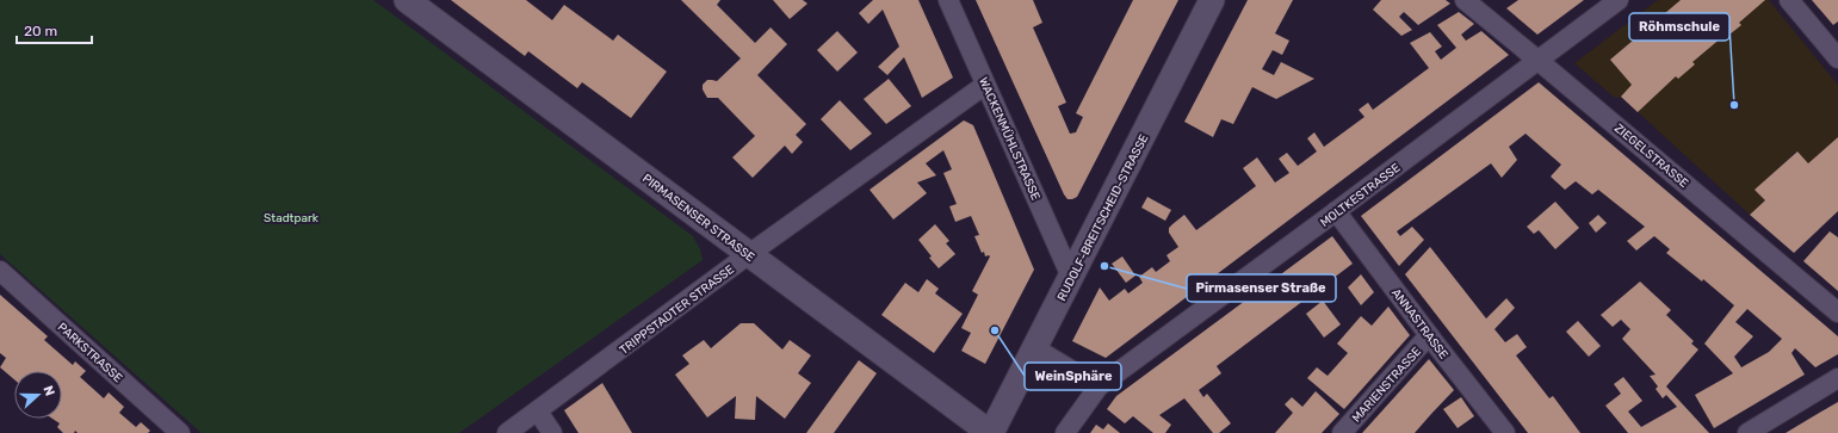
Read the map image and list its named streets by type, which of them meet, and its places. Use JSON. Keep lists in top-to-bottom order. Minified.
{"streets":{"street":["WACKENMÜHLSTRASSE","ZIEGELSTRASSE","MOLTKESTRASSE","PIRMASENSER STRASSE","RUDOLF-BREITSCHEID-STRASSE","TRIPPSTADTER STRASSE","ANNASTRASSE","PARKSTRASSE","MARIENSTRASSE"]},"crossings":[["WACKENMÜHLSTRASSE","RUDOLF-BREITSCHEID-STRASSE"],["WACKENMÜHLSTRASSE","TRIPPSTADTER STRASSE"],["ZIEGELSTRASSE","MOLTKESTRASSE"],["MOLTKESTRASSE","ANNASTRASSE"],["PIRMASENSER STRASSE","RUDOLF-BREITSCHEID-STRASSE"],["PIRMASENSER STRASSE","TRIPPSTADTER STRASSE"],["ANNASTRASSE","MARIENSTRASSE"]],"parks":["Stadtpark"],"places":["Röhmschule","Pirmasenser Straße","WeinSphäre"],"scale_bar":"20 m","north":"right"}
